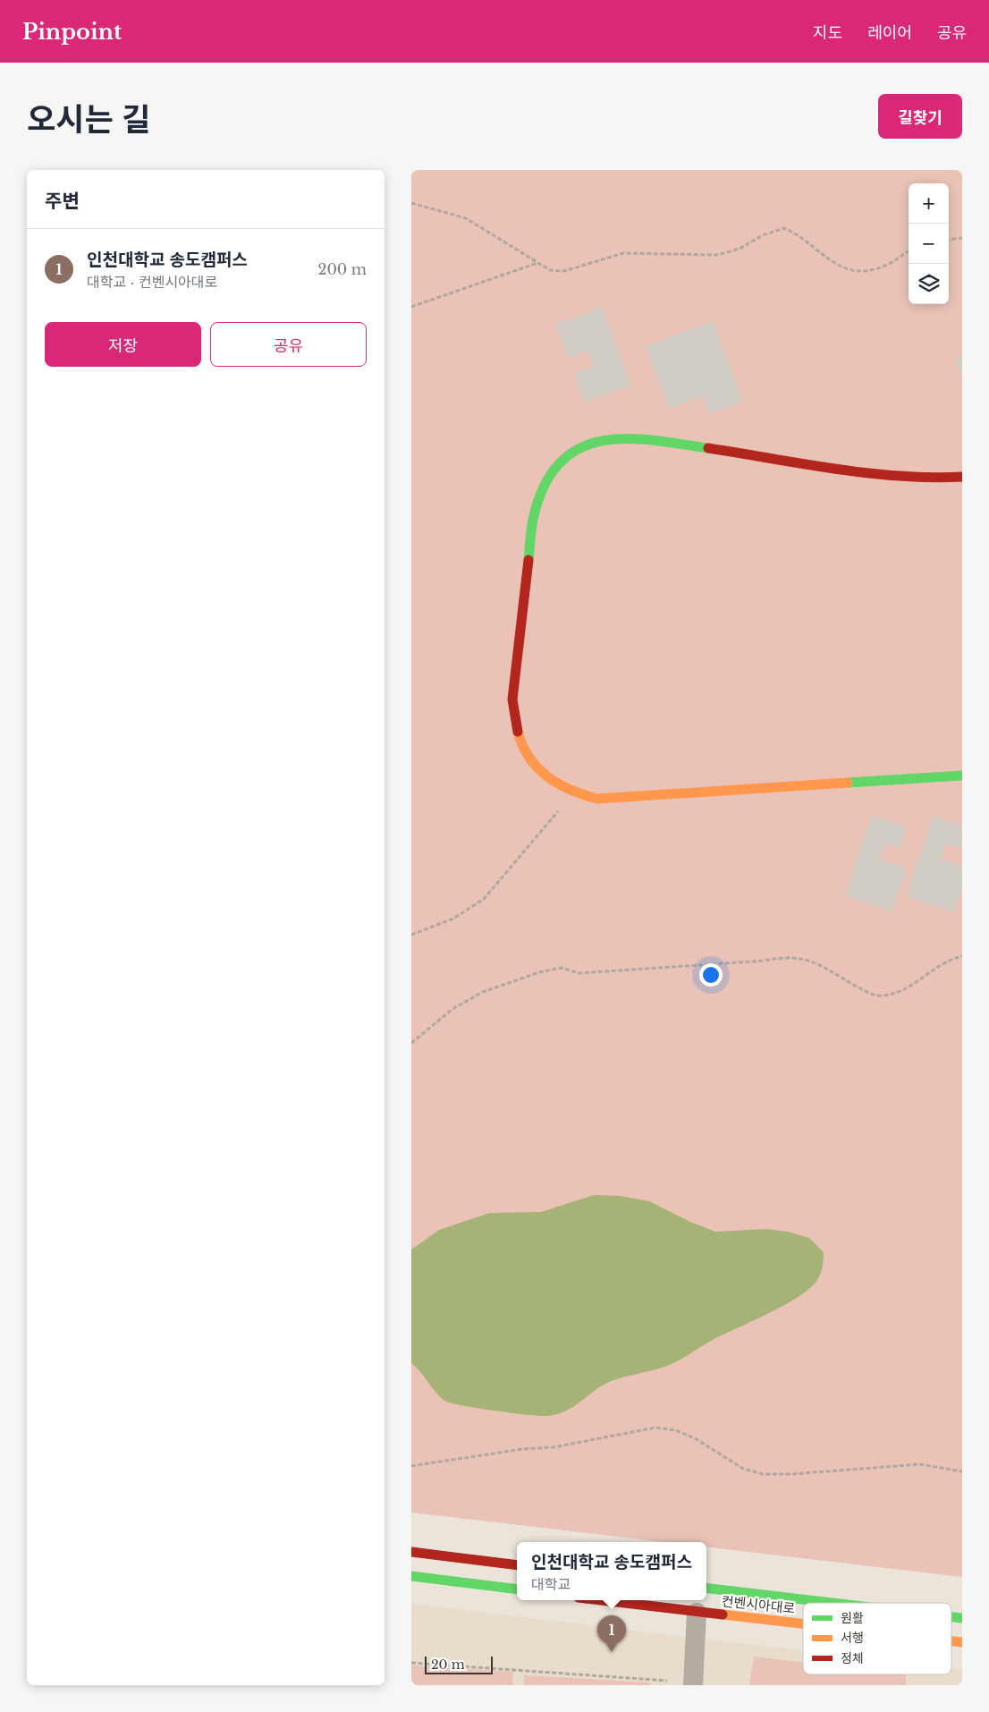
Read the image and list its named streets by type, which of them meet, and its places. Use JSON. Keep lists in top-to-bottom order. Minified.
{"streets":{"street":["컨벤시아대로"]},"legend":["원활","서행","정체"],"scale_bar":"20 m","page":{"header":"Pinpoint","nav":["지도","레이어","공유"],"title":"오시는 길","buttons":["길찾기",["저장","공유"]],"heading":"주변","map_buttons":["+","−"],"list":[{"mark":"1","name":"인천대학교 송도캠퍼스","note":"대학교 · 컨벤시아대로","value":"200 m"}],"popup":["인천대학교 송도캠퍼스","대학교"],"pins":"1","scale":"20 m"}}
